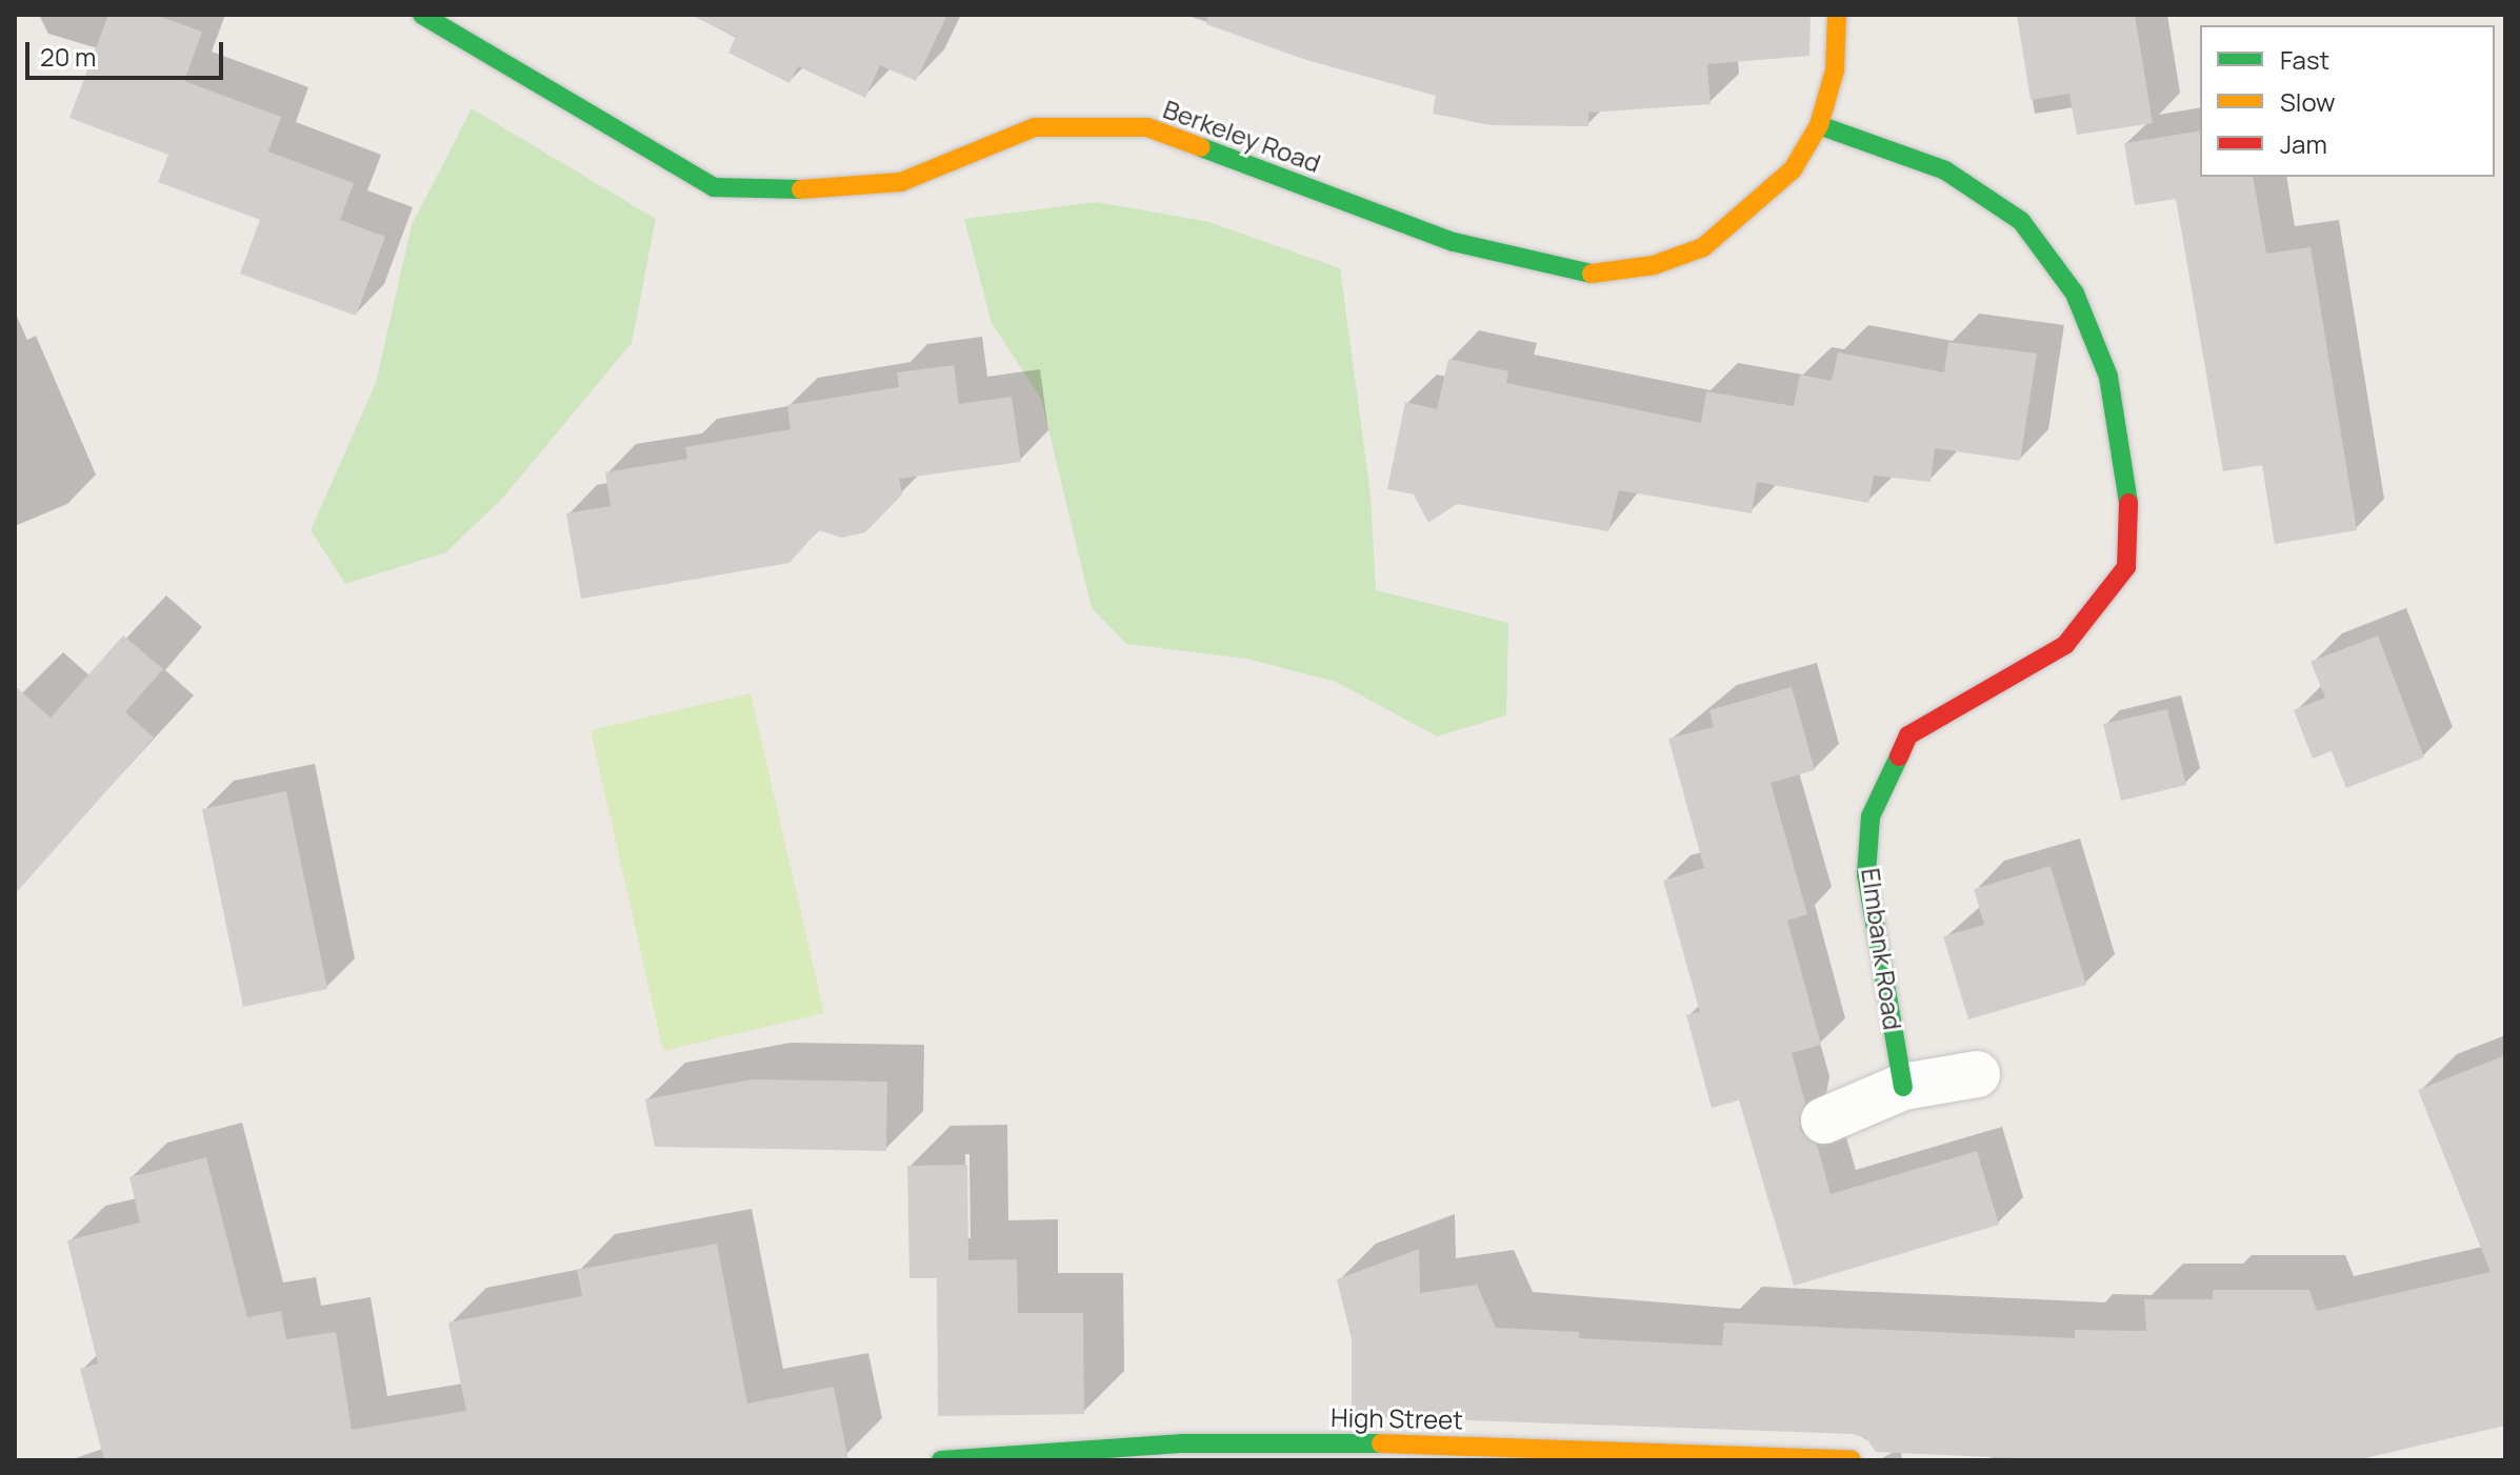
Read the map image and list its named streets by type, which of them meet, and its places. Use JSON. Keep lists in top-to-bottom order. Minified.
{"streets":{"street":["Berkeley Road","Elmbank Road","High Street"]},"crossings":[["Berkeley Road","Elmbank Road"]],"legend":["Fast","Slow","Jam"],"scale_bar":"20 m"}
